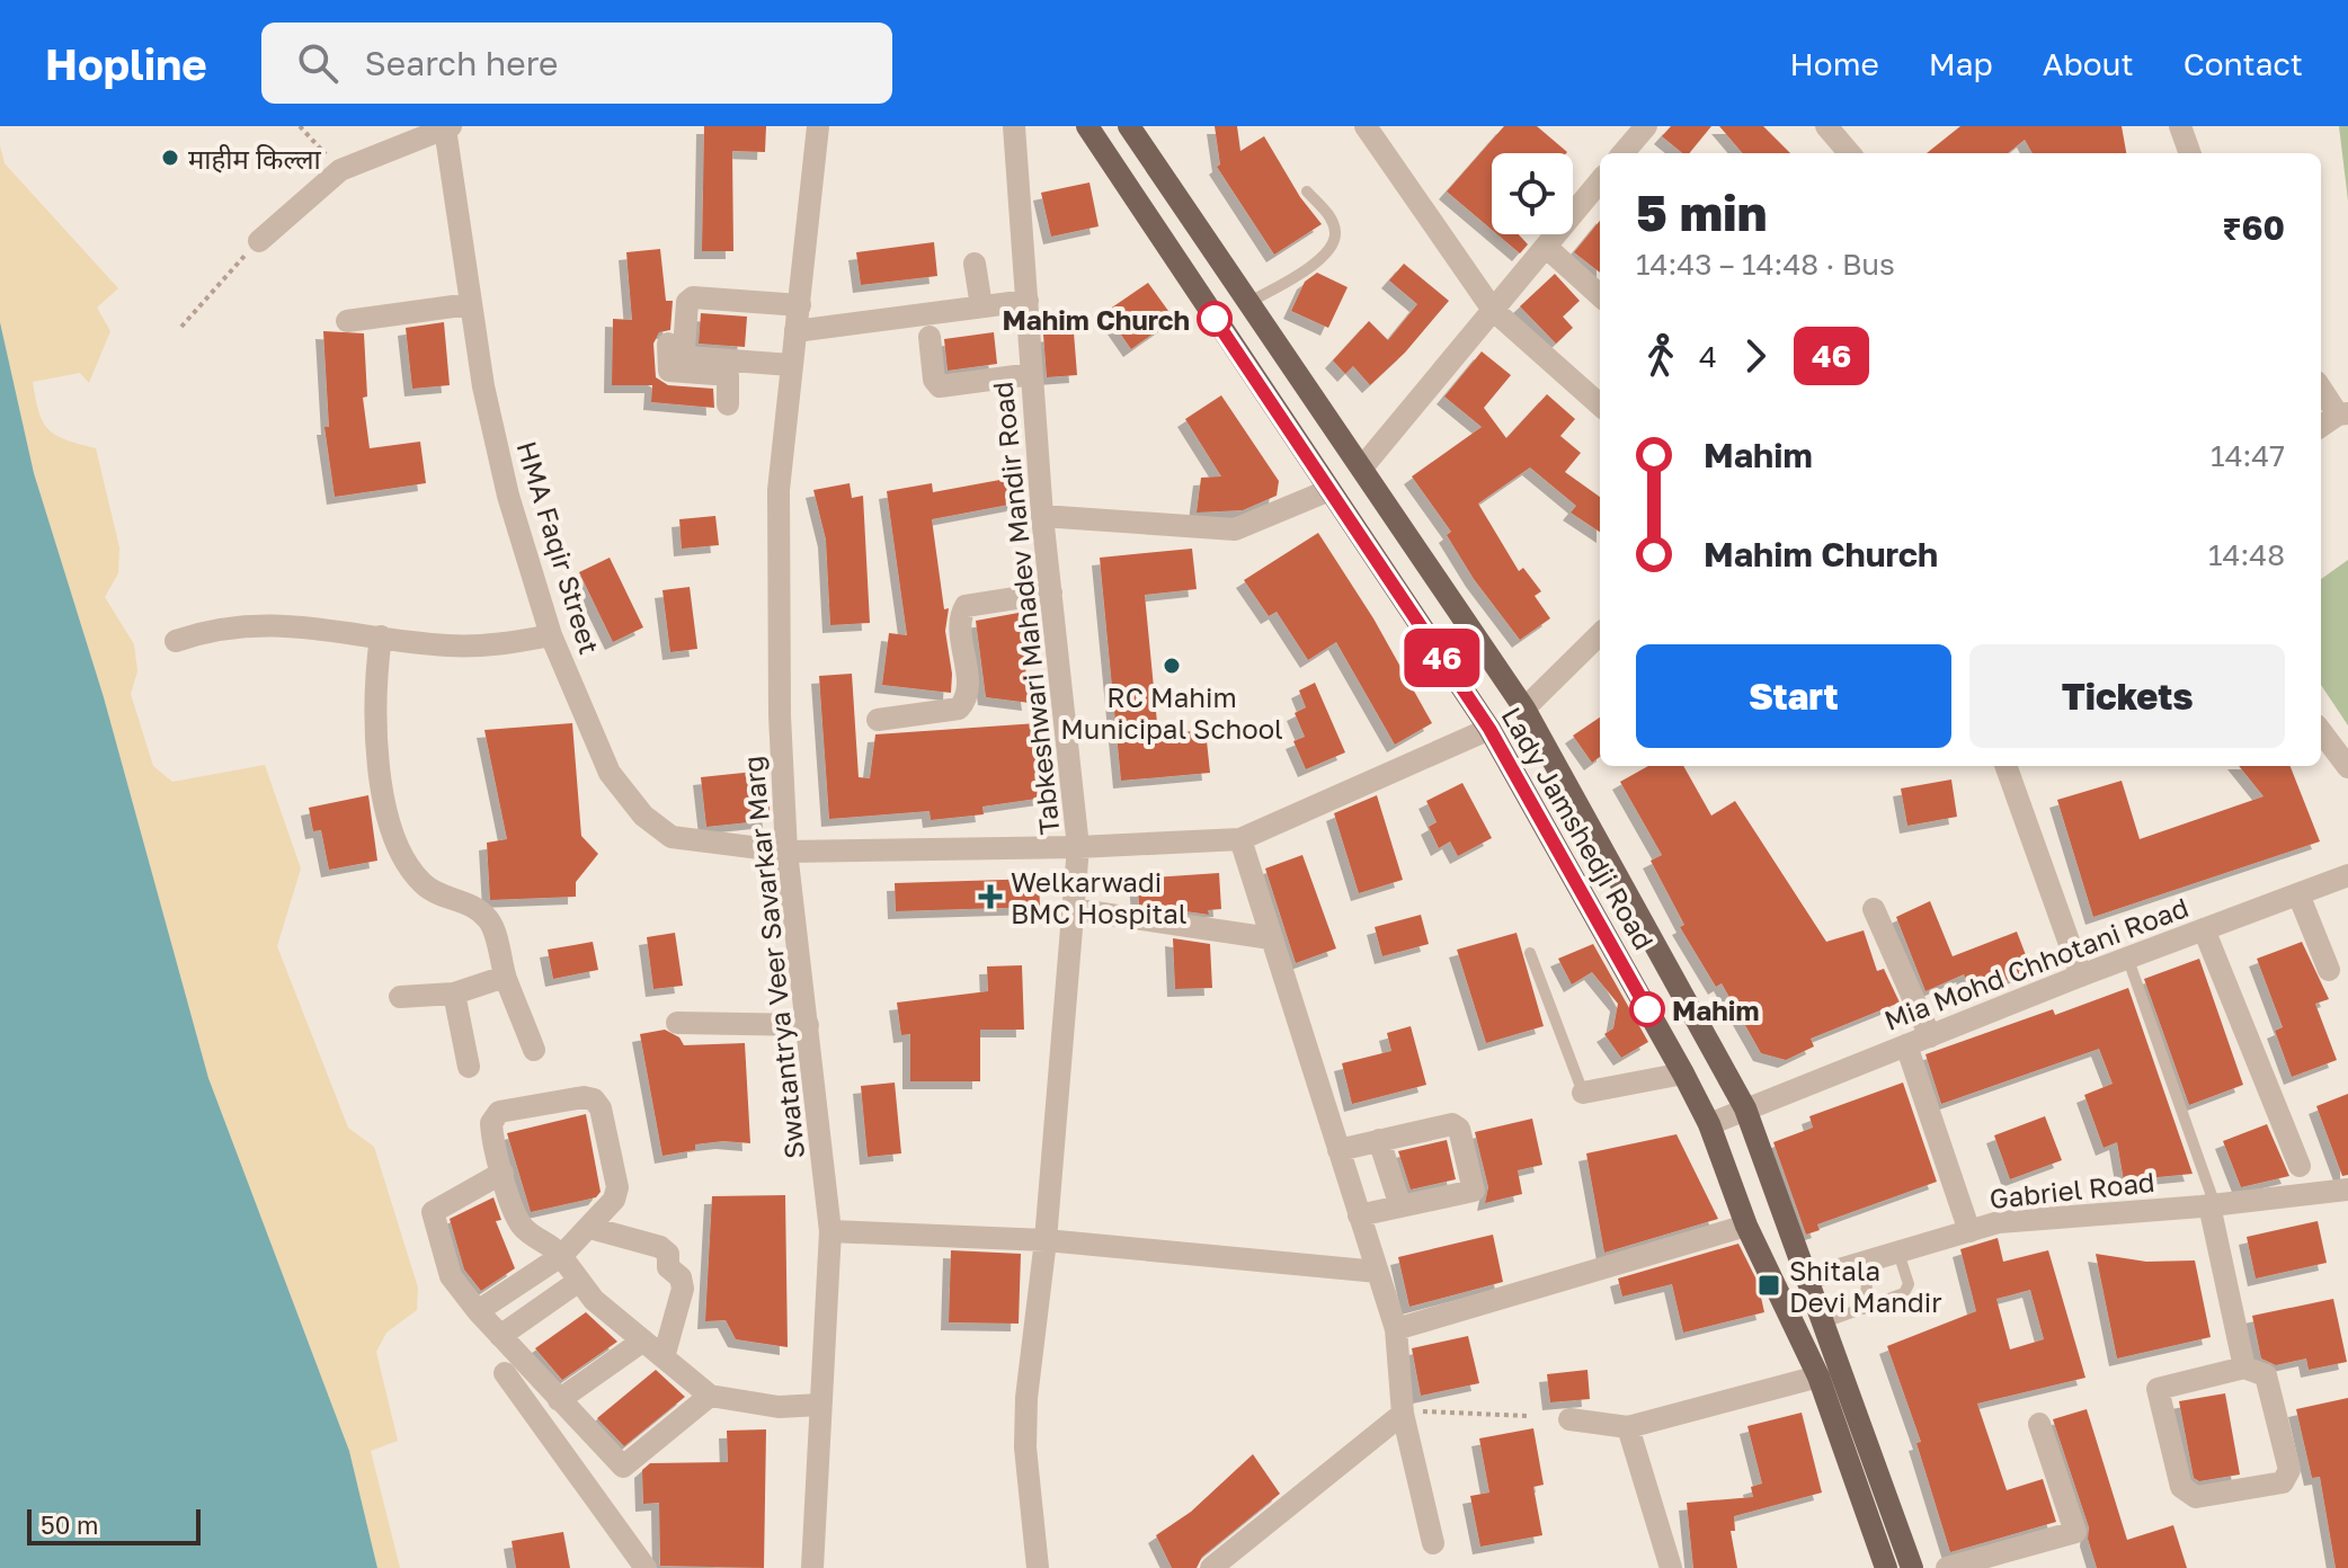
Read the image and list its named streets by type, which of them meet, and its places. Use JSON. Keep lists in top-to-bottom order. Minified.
{"streets":{"main road":["Lady Jamshedji Road"],"street":["HMA Faqir Street","Tabkeshwari Mahadev Mandir Road","Swatantrya Veer Savarkar Marg","Mia Mohd Chhotani Road","Gabriel Road"]},"crossings":[["HMA Faqir Street","Tabkeshwari Mahadev Mandir Road"],["HMA Faqir Street","Swatantrya Veer Savarkar Marg"],["Lady Jamshedji Road","Mia Mohd Chhotani Road"],["Lady Jamshedji Road","Gabriel Road"]],"places":{"other":["माहीम किल्ला","Mahim Church","RC Mahim Municipal School","Mahim"],"health":["Welkarwadi BMC Hospital"],"transit":["Shitala Devi Mandir"]},"lines":["bus line 46"],"scale_bar":"50 m","page":{"header":"Hopline","search":"Search here","nav":["Home","Map","About","Contact"],"on_map":"46","heading":["5 min","14:43 – 14:48 · Bus","₹60"],"legs":["4","46"],"list":[{"name":"Mahim","value":"14:47"},{"name":"Mahim Church","value":"14:48"}],"buttons":["Start","Tickets"],"scale":"50 m"}}
